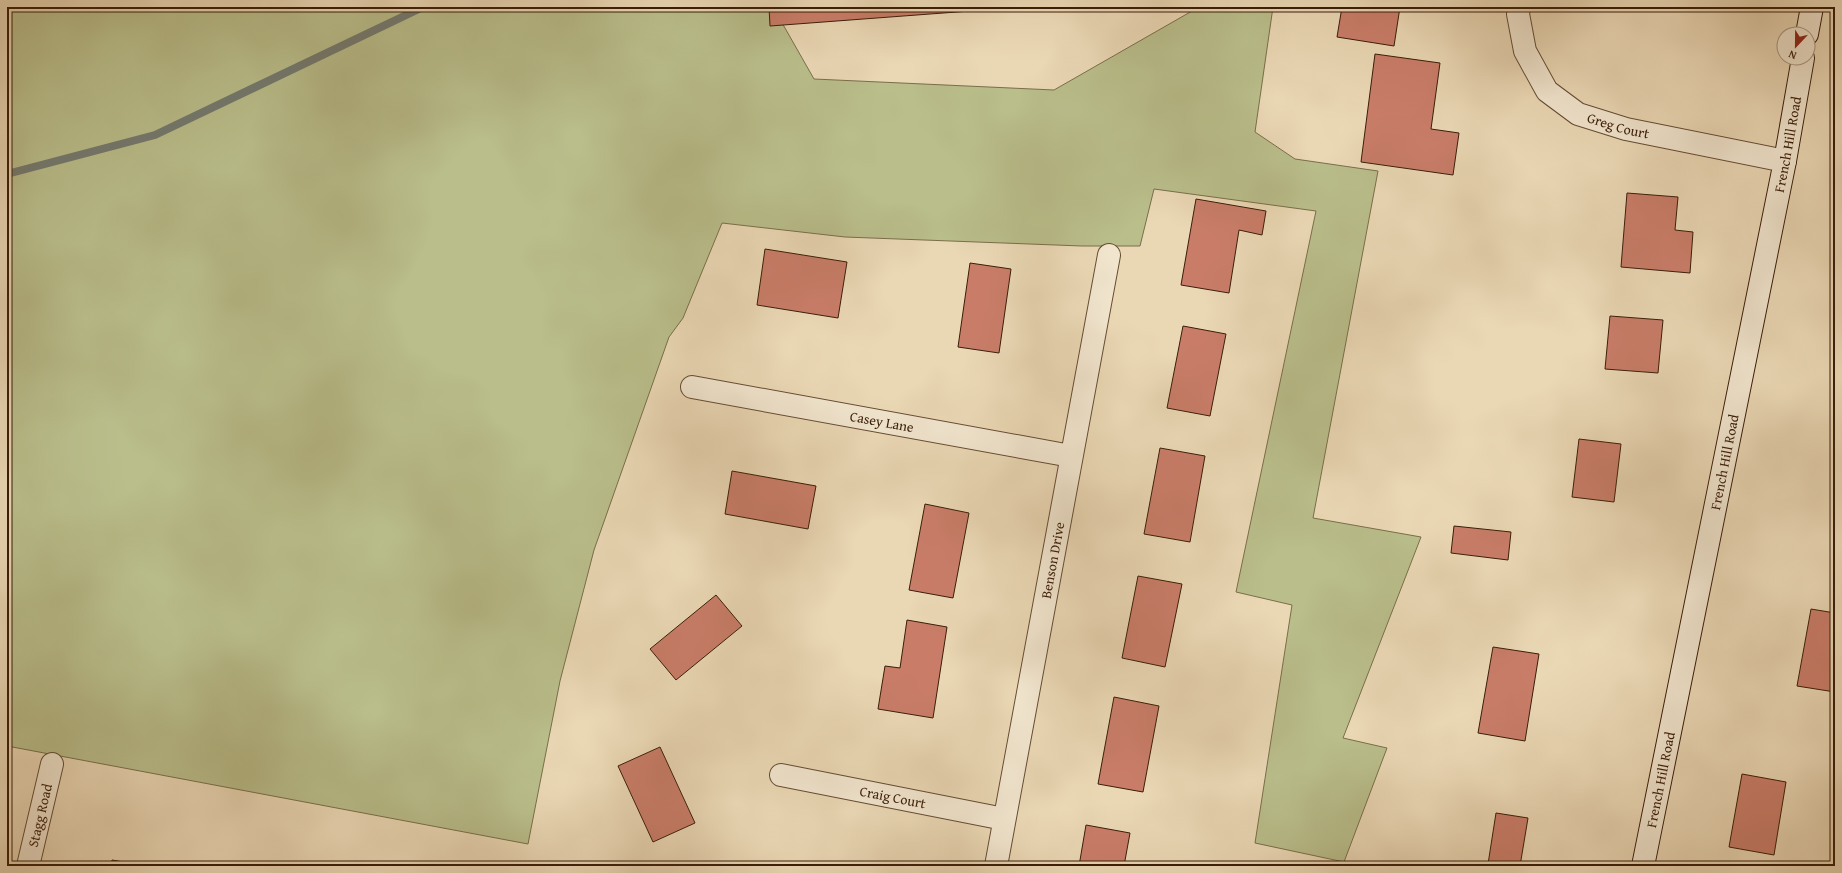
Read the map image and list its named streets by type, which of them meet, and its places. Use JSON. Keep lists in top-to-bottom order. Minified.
{"streets":{"street":["Greg Court","French Hill Road","Casey Lane","Benson Drive","Craig Court","Stagg Road"]},"crossings":[["Greg Court","French Hill Road"],["Casey Lane","Benson Drive"],["Benson Drive","Craig Court"]],"north":"bottom"}
